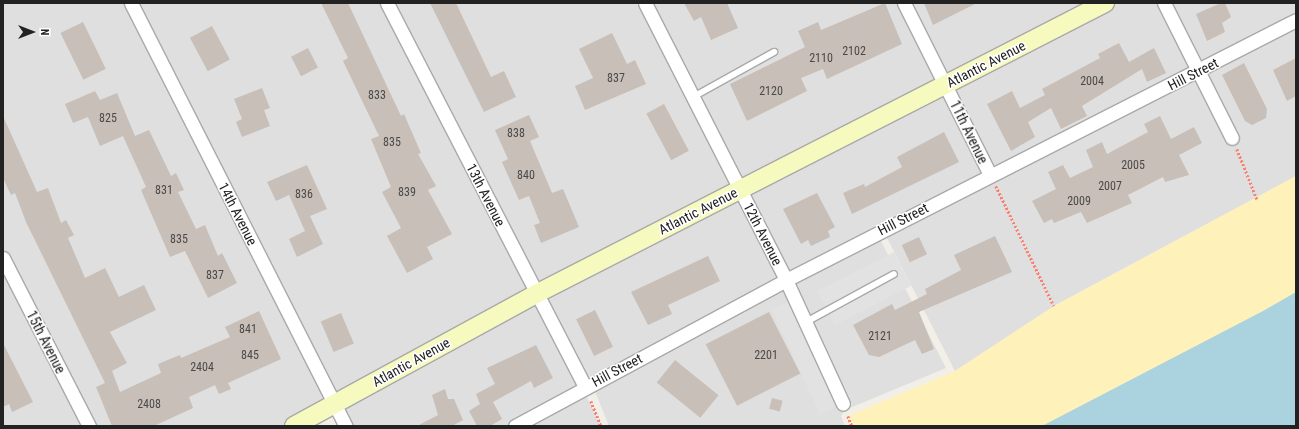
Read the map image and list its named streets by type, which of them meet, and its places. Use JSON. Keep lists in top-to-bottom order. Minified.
{"streets":{"main road":["Atlantic Avenue"],"street":["Hill Street","11th Avenue","13th Avenue","14th Avenue","12th Avenue","15th Avenue"]},"crossings":[["Atlantic Avenue","11th Avenue"],["Atlantic Avenue","13th Avenue"],["Atlantic Avenue","14th Avenue"],["Atlantic Avenue","12th Avenue"],["Hill Street","11th Avenue"],["Hill Street","13th Avenue"],["Hill Street","12th Avenue"]],"house_numbers":["2102","2110","837","2004","2120","833","825","838","835","2005","840","2007","831","839","836","2009","835","837","841","2121","845","2201","2404","2408"],"north":"right"}
